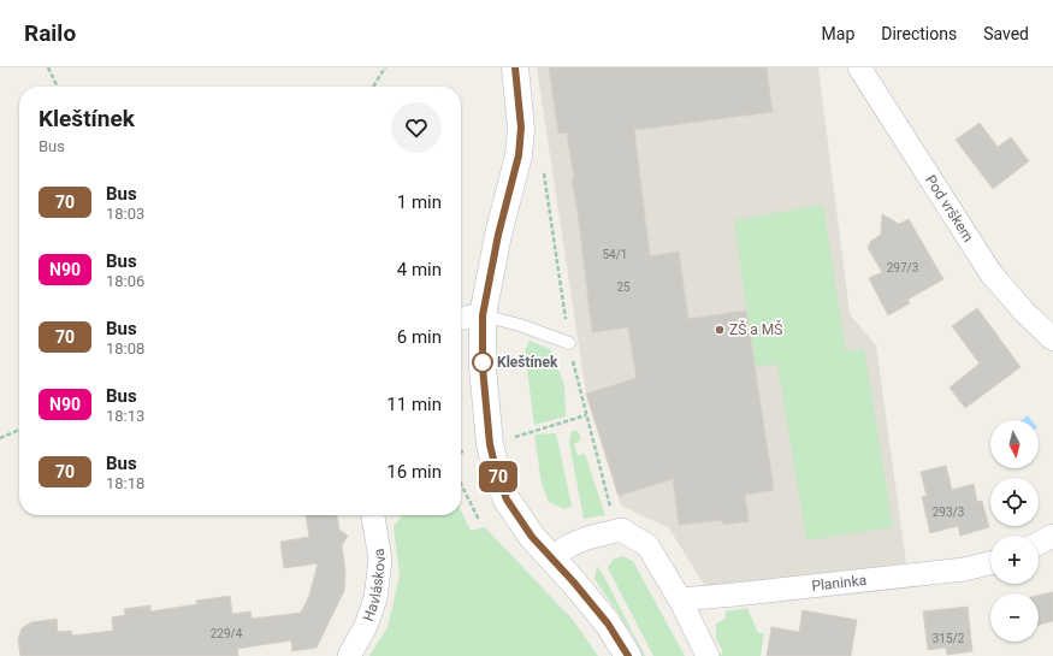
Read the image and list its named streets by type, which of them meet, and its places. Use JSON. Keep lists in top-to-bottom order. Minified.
{"streets":{"street":["Pod vrškem","Planinka","Havláskova"]},"places":["ZŠ a MŠ","Kleštínek"],"lines":["bus line 70"],"house_numbers":["54/1","297/3","25","293/3","229/4","315/2"],"north":"bottom","page":{"header":"Railo","nav":["Map","Directions","Saved"],"on_map":"70","heading":["Kleštínek","Bus"],"list":[{"mark":"70","name":"Bus","note":"18:03","value":"1 min"},{"mark":"N90","name":"Bus","note":"18:06","value":"4 min"},{"mark":"70","name":"Bus","note":"18:08","value":"6 min"},{"mark":"N90","name":"Bus","note":"18:13","value":"11 min"},{"mark":"70","name":"Bus","note":"18:18","value":"16 min"}],"map_buttons":["+","−"]}}
